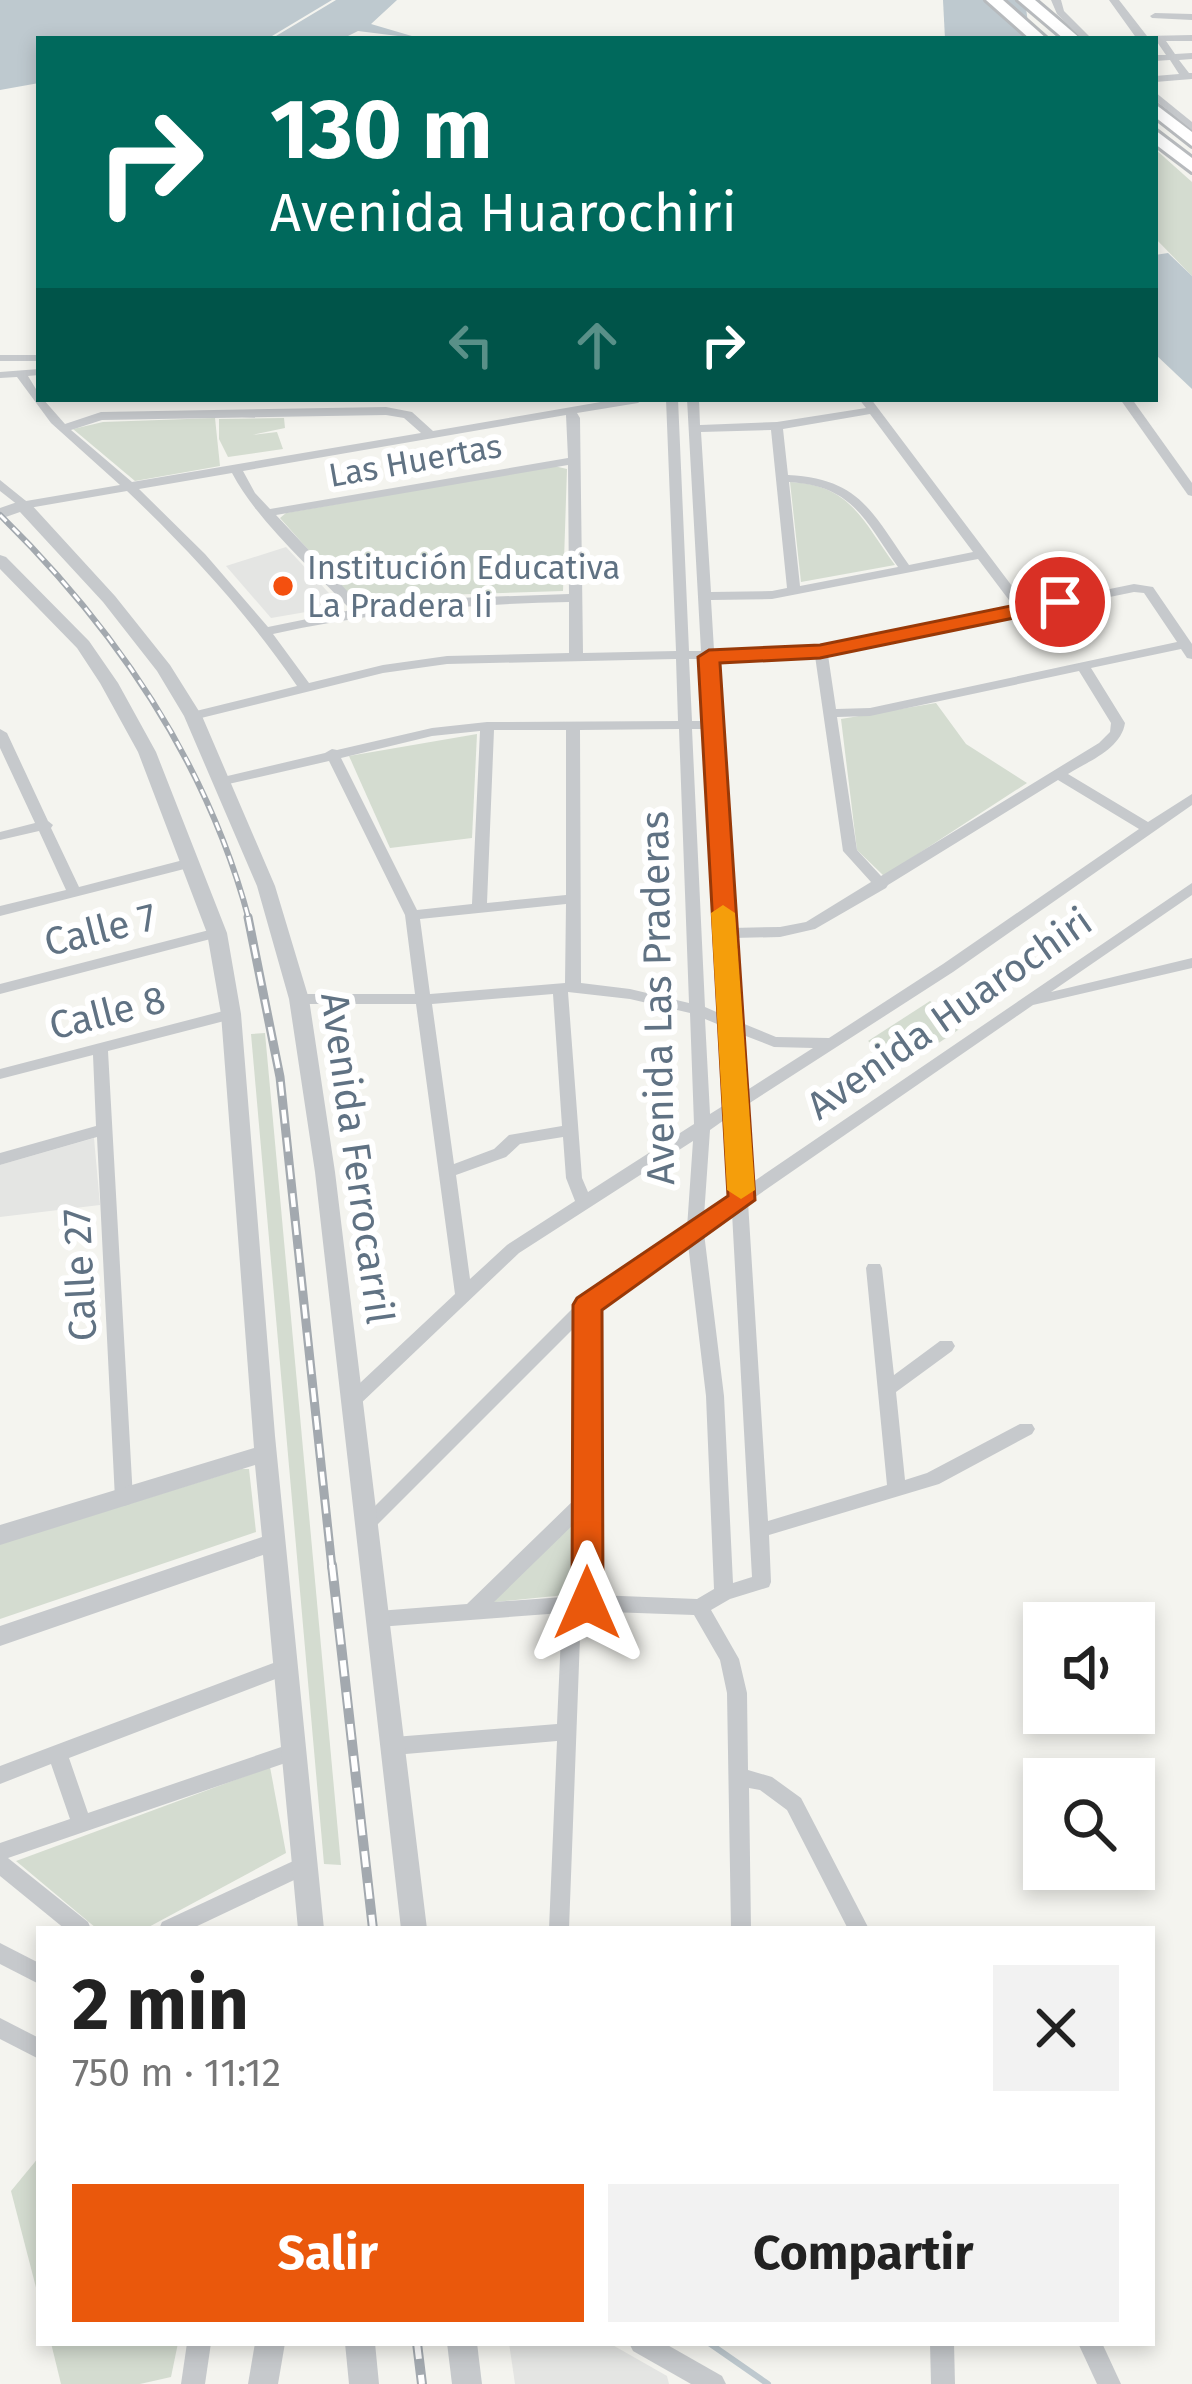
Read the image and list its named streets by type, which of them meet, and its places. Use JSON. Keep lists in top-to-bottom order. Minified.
{"streets":{"street":["Las Huertas","Calle 7","Avenida Las Praderas","Calle 8","Avenida Huarochiri","Avenida Ferrocarril","Calle 27"]},"crossings":[["Avenida Las Praderas","Avenida Huarochiri"],["Calle 8","Calle 27"],["Avenida Huarochiri","Avenida Ferrocarril"]],"places":["Institución Educativa La Pradera Ii"],"page":{"turn":["130 m","Avenida Huarochiri"],"heading":["2 min","750 m · 11:12"],"buttons":["Salir","Compartir"]}}
